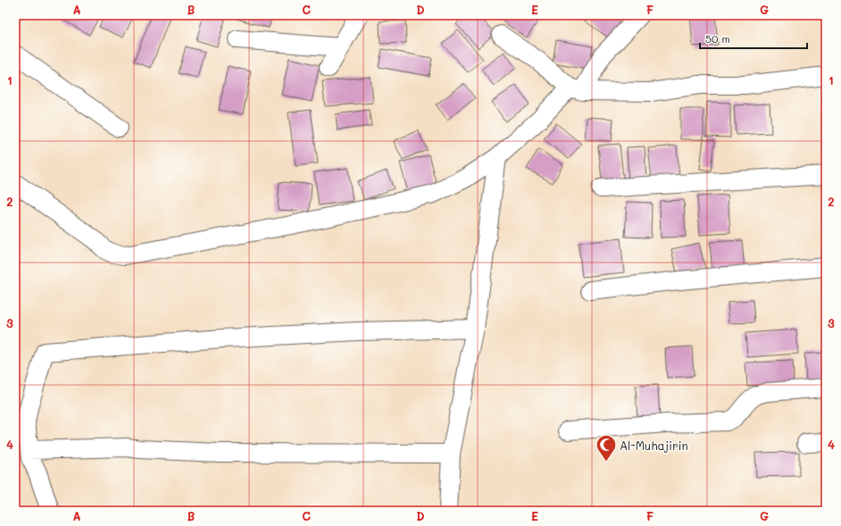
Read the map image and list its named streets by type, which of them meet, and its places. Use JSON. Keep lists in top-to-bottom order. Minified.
{"places":{"mosque":["Al-Muhajirin"]},"scale_bar":"50 m","grid":{"columns":["A","B","C","D","E","F","G"],"rows":["1","2","3","4"]}}
